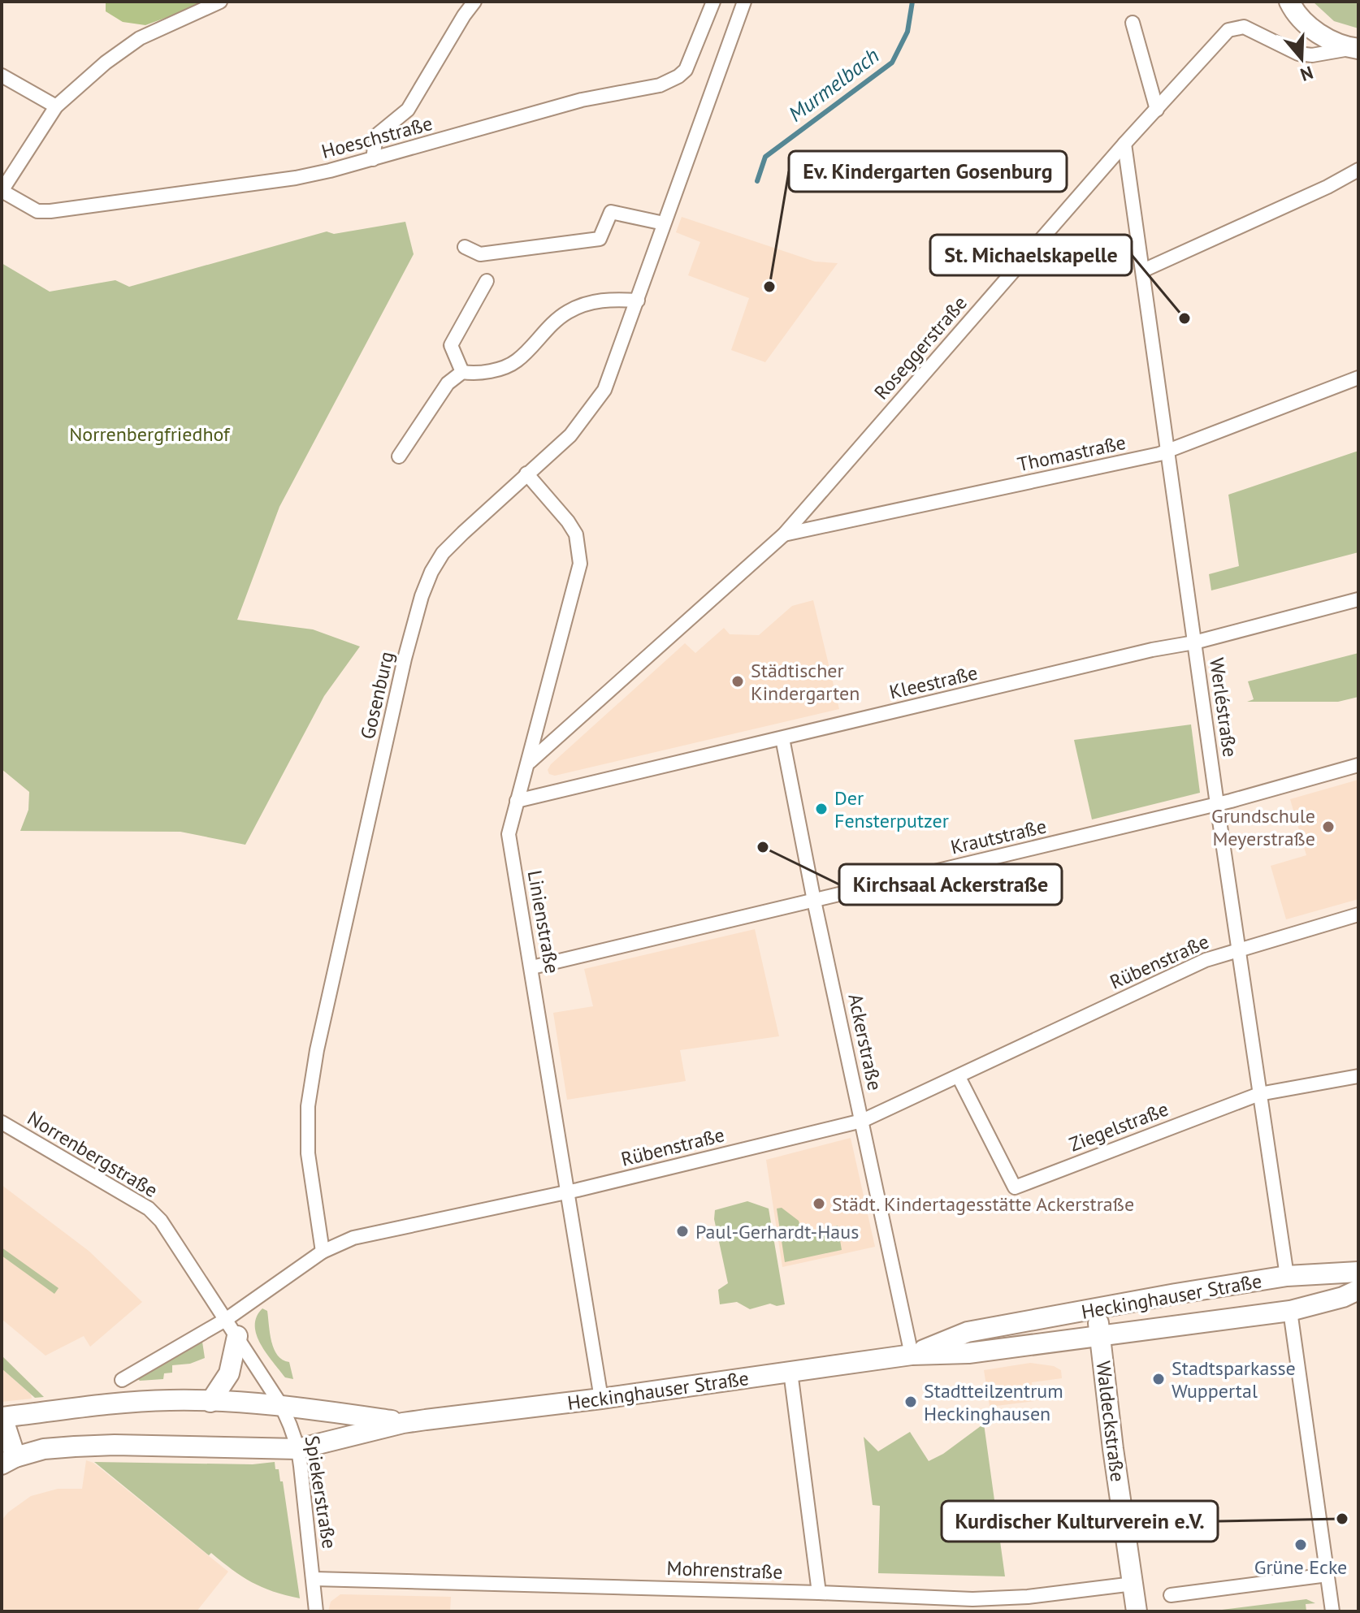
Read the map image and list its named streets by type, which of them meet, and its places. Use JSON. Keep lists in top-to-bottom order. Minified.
{"streets":{"main road":["Heckinghauser Straße","Waldeckstraße"],"street":["Hoeschstraße","Roseggerstraße","Thomastraße","Kleestraße","Gosenburg","Werléstraße","Krautstraße","Linienstraße","Rübenstraße","Ackerstraße","Ziegelstraße","Norrenbergstraße","Spiekerstraße","Mohrenstraße"]},"crossings":[["Roseggerstraße","Thomastraße"],["Roseggerstraße","Werléstraße"],["Roseggerstraße","Linienstraße"],["Thomastraße","Werléstraße"],["Kleestraße","Werléstraße"],["Kleestraße","Linienstraße"],["Kleestraße","Ackerstraße"],["Gosenburg","Linienstraße"],["Gosenburg","Rübenstraße"],["Werléstraße","Krautstraße"],["Werléstraße","Rübenstraße"],["Werléstraße","Ziegelstraße"],["Werléstraße","Heckinghauser Straße"],["Krautstraße","Linienstraße"],["Krautstraße","Ackerstraße"],["Linienstraße","Rübenstraße"],["Linienstraße","Heckinghauser Straße"],["Rübenstraße","Ackerstraße"],["Rübenstraße","Ziegelstraße"],["Rübenstraße","Norrenbergstraße"],["Rübenstraße","Spiekerstraße"],["Ackerstraße","Heckinghauser Straße"],["Norrenbergstraße","Spiekerstraße"],["Heckinghauser Straße","Waldeckstraße"],["Heckinghauser Straße","Spiekerstraße"],["Waldeckstraße","Mohrenstraße"],["Spiekerstraße","Mohrenstraße"]],"water":["Murmelbach"],"parks":["Norrenbergfriedhof"],"places":["Ev. Kindergarten Gosenburg","St. Michaelskapelle","Städtischer Kindergarten","Der Fensterputzer","Grundschule Meyerstraße","Kirchsaal Ackerstraße","Städt. Kindertagesstätte Ackerstraße","Paul-Gerhardt-Haus","Stadtsparkasse Wuppertal","Stadtteilzentrum Heckinghausen","Kurdischer Kulturverein e.V.","Grüne Ecke"],"north":"bottom"}
